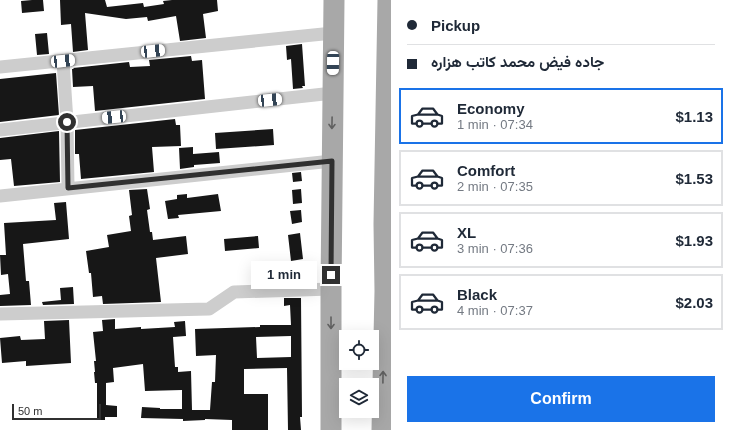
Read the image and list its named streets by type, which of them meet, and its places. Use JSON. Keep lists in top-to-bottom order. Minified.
{"scale_bar":"50 m","page":{"banner":["Pickup","جاده فیض محمد کاتب هزاره"],"list":[{"name":"Economy","note":"1 min · 07:34","value":"$1.13"},{"name":"Comfort","note":"2 min · 07:35","value":"$1.53"},{"name":"XL","note":"3 min · 07:36","value":"$1.93"},{"name":"Black","note":"4 min · 07:37","value":"$2.03"}],"bubble":"1 min","buttons":"Confirm","scale":"50 m"}}
